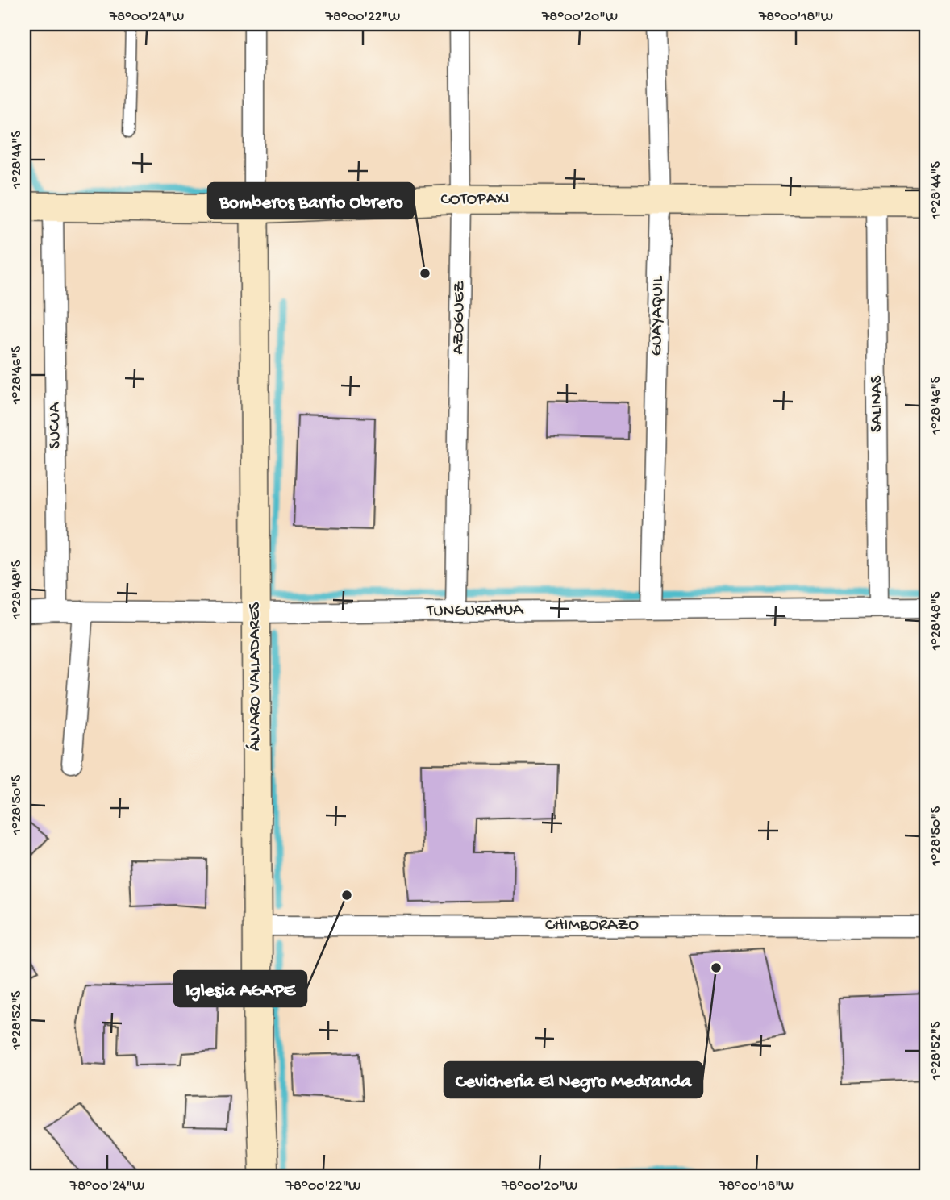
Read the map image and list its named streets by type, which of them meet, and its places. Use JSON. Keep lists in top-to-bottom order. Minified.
{"streets":{"street":["COTOPAXI","GUAYAQUIL","AZOGUEZ","SALINAS","SUCUA","TUNGURAHUA","ÁLVARO VALLADARES","CHIMBORAZO"]},"crossings":[["COTOPAXI","GUAYAQUIL"],["COTOPAXI","AZOGUEZ"],["COTOPAXI","SALINAS"],["COTOPAXI","SUCUA"],["COTOPAXI","ÁLVARO VALLADARES"],["GUAYAQUIL","TUNGURAHUA"],["AZOGUEZ","TUNGURAHUA"],["SALINAS","TUNGURAHUA"],["SUCUA","TUNGURAHUA"],["TUNGURAHUA","ÁLVARO VALLADARES"],["ÁLVARO VALLADARES","CHIMBORAZO"]],"places":["Bomberos Barrio Obrero","Iglesia AGAPE","Cevicheria El Negro Medranda"],"coordinates":["78°00'24\"W","78°00'22\"W","78°00'20\"W","78°00'18\"W","1°28'44\"S","1°28'46\"S","1°28'48\"S","1°28'50\"S","1°28'52\"S"]}
